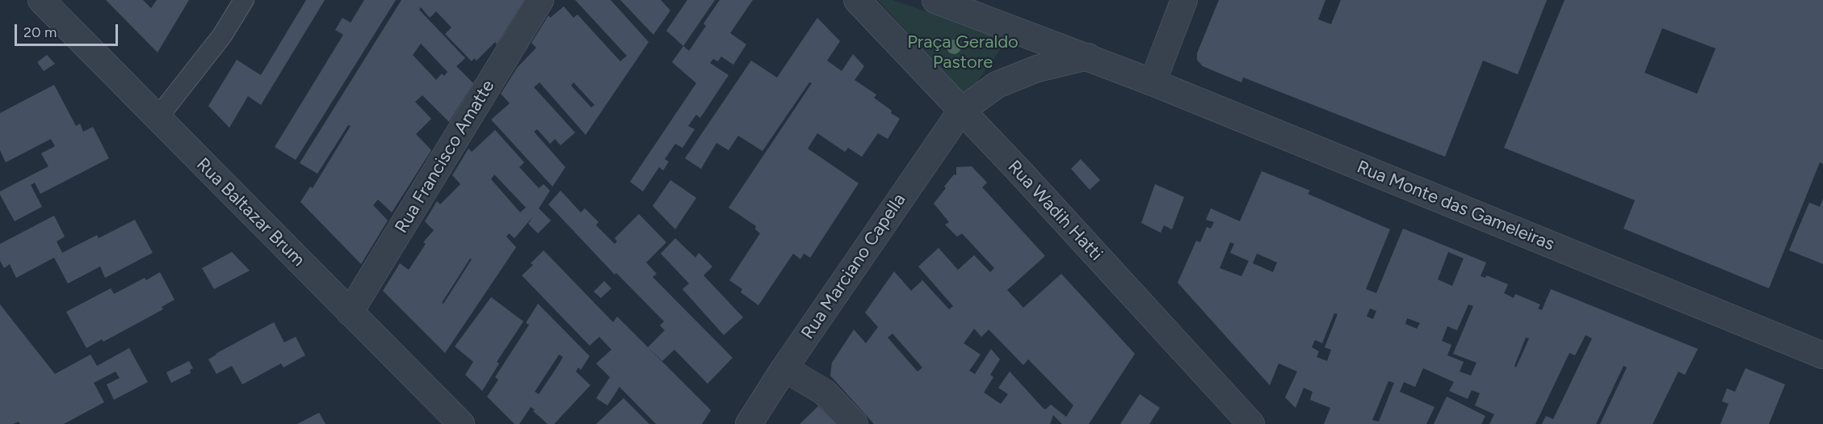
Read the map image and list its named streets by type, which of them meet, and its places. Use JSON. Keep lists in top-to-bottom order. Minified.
{"streets":{"street":["Rua Francisco Amatte","Rua Monte das Gameleiras","Rua Wadih Hatti","Rua Baltazar Brum","Rua Marciano Capella"]},"crossings":[["Rua Francisco Amatte","Rua Baltazar Brum"],["Rua Wadih Hatti","Rua Marciano Capella"]],"parks":["Praça Geraldo Pastore"],"scale_bar":"20 m"}
